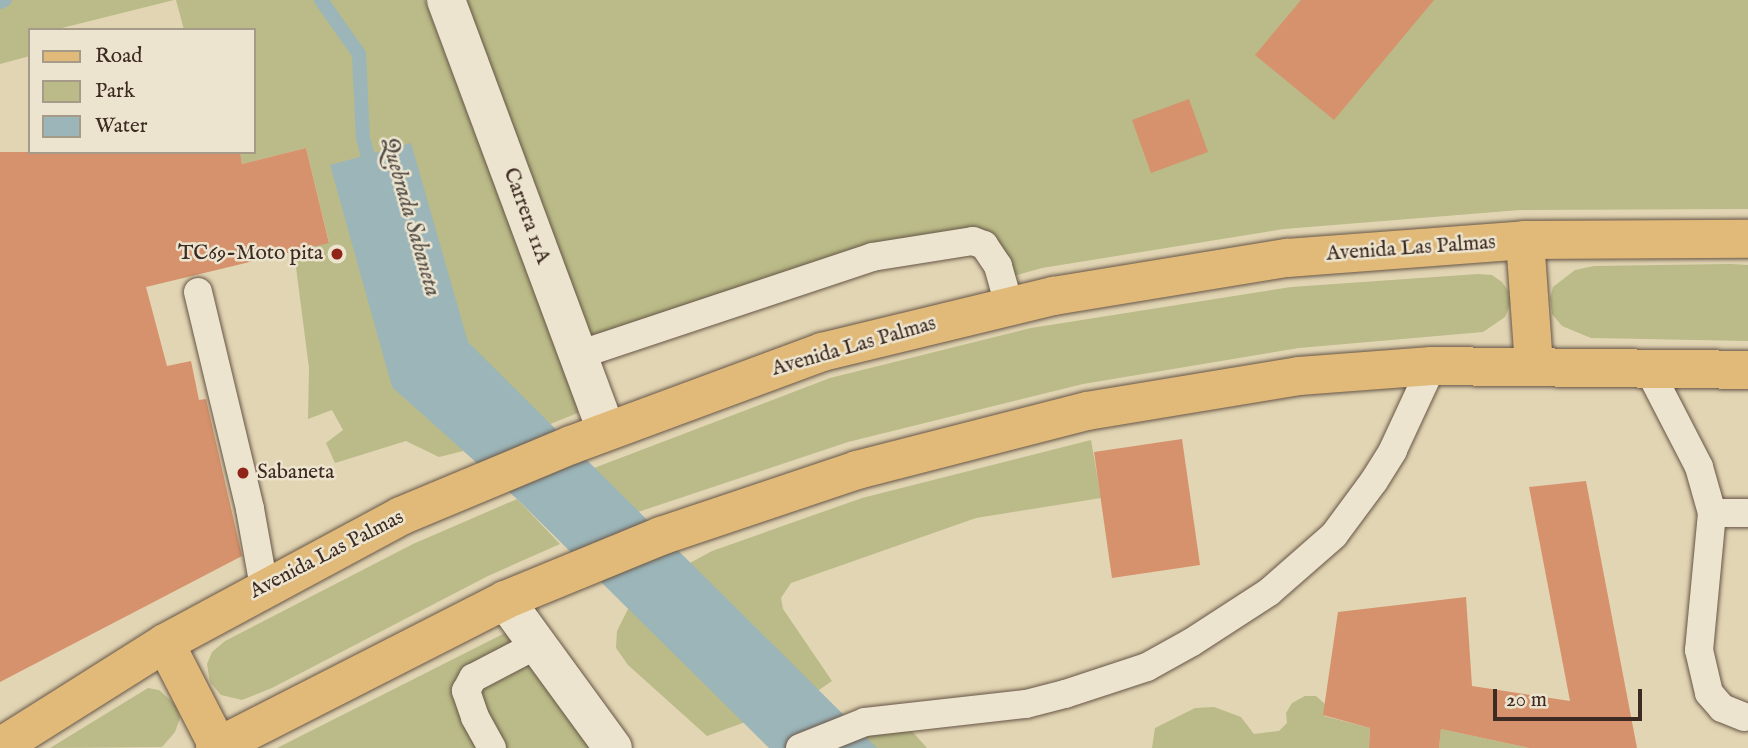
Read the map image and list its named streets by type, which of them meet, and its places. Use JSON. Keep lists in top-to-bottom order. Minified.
{"streets":{"main road":["Avenida Las Palmas"],"street":["Carrera 11A"]},"crossings":[["Carrera 11A","Avenida Las Palmas"]],"water":["Quebrada Sabaneta"],"places":["TC69-Moto pita","Sabaneta"],"legend":["Road","Park","Water"],"scale_bar":"20 m"}
